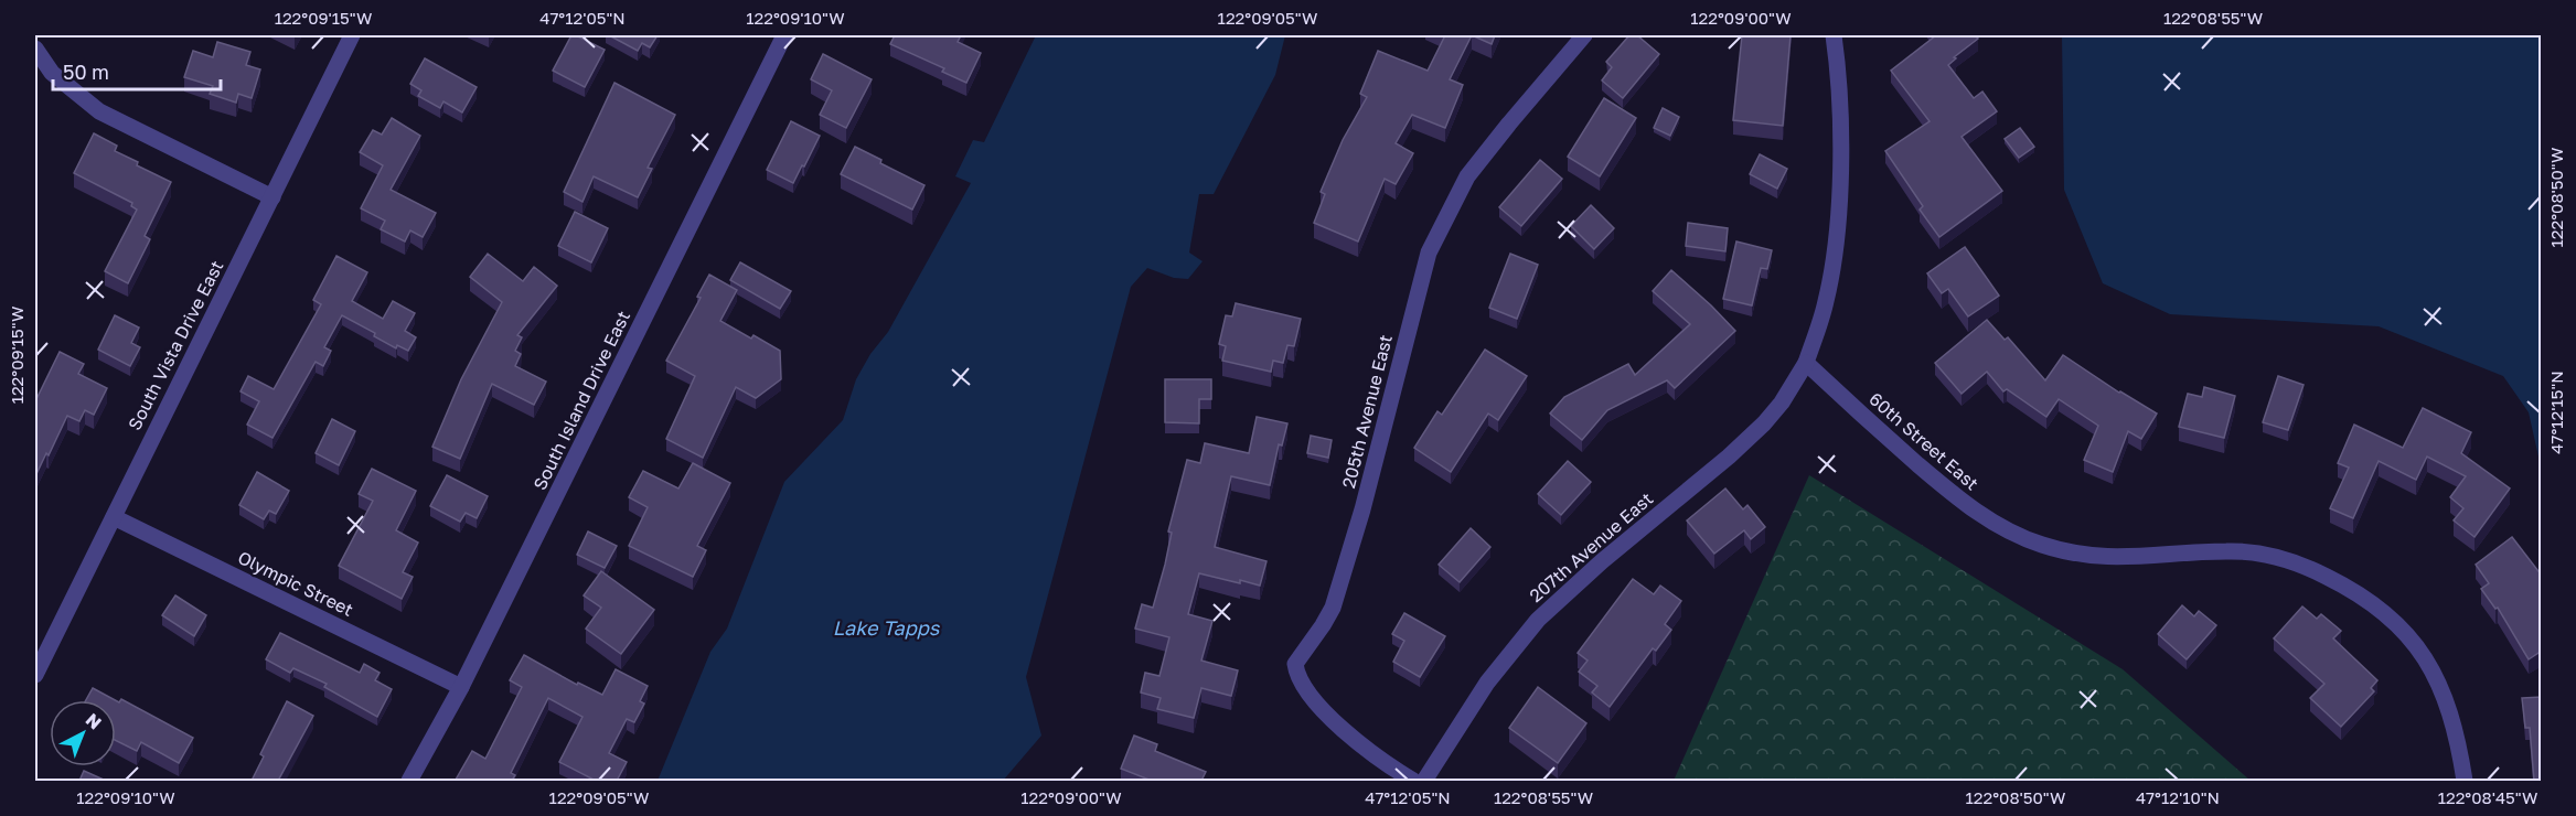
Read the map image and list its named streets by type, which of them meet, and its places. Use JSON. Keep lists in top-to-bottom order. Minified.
{"streets":{"street":["South Vista Drive East","South Island Drive East","205th Avenue East","60th Street East","207th Avenue East","Olympic Street"]},"crossings":[["South Vista Drive East","Olympic Street"],["South Island Drive East","Olympic Street"],["60th Street East","207th Avenue East"]],"water":["Lake Tapps"],"scale_bar":"50 m","north":"top right","coordinates":["122°09'15\"W","47°12'05\"N","122°09'10\"W","122°09'05\"W","122°09'00\"W","122°08'55\"W","122°08'50\"W","47°12'15\"N","47°12'10\"N","122°08'45\"W"]}
